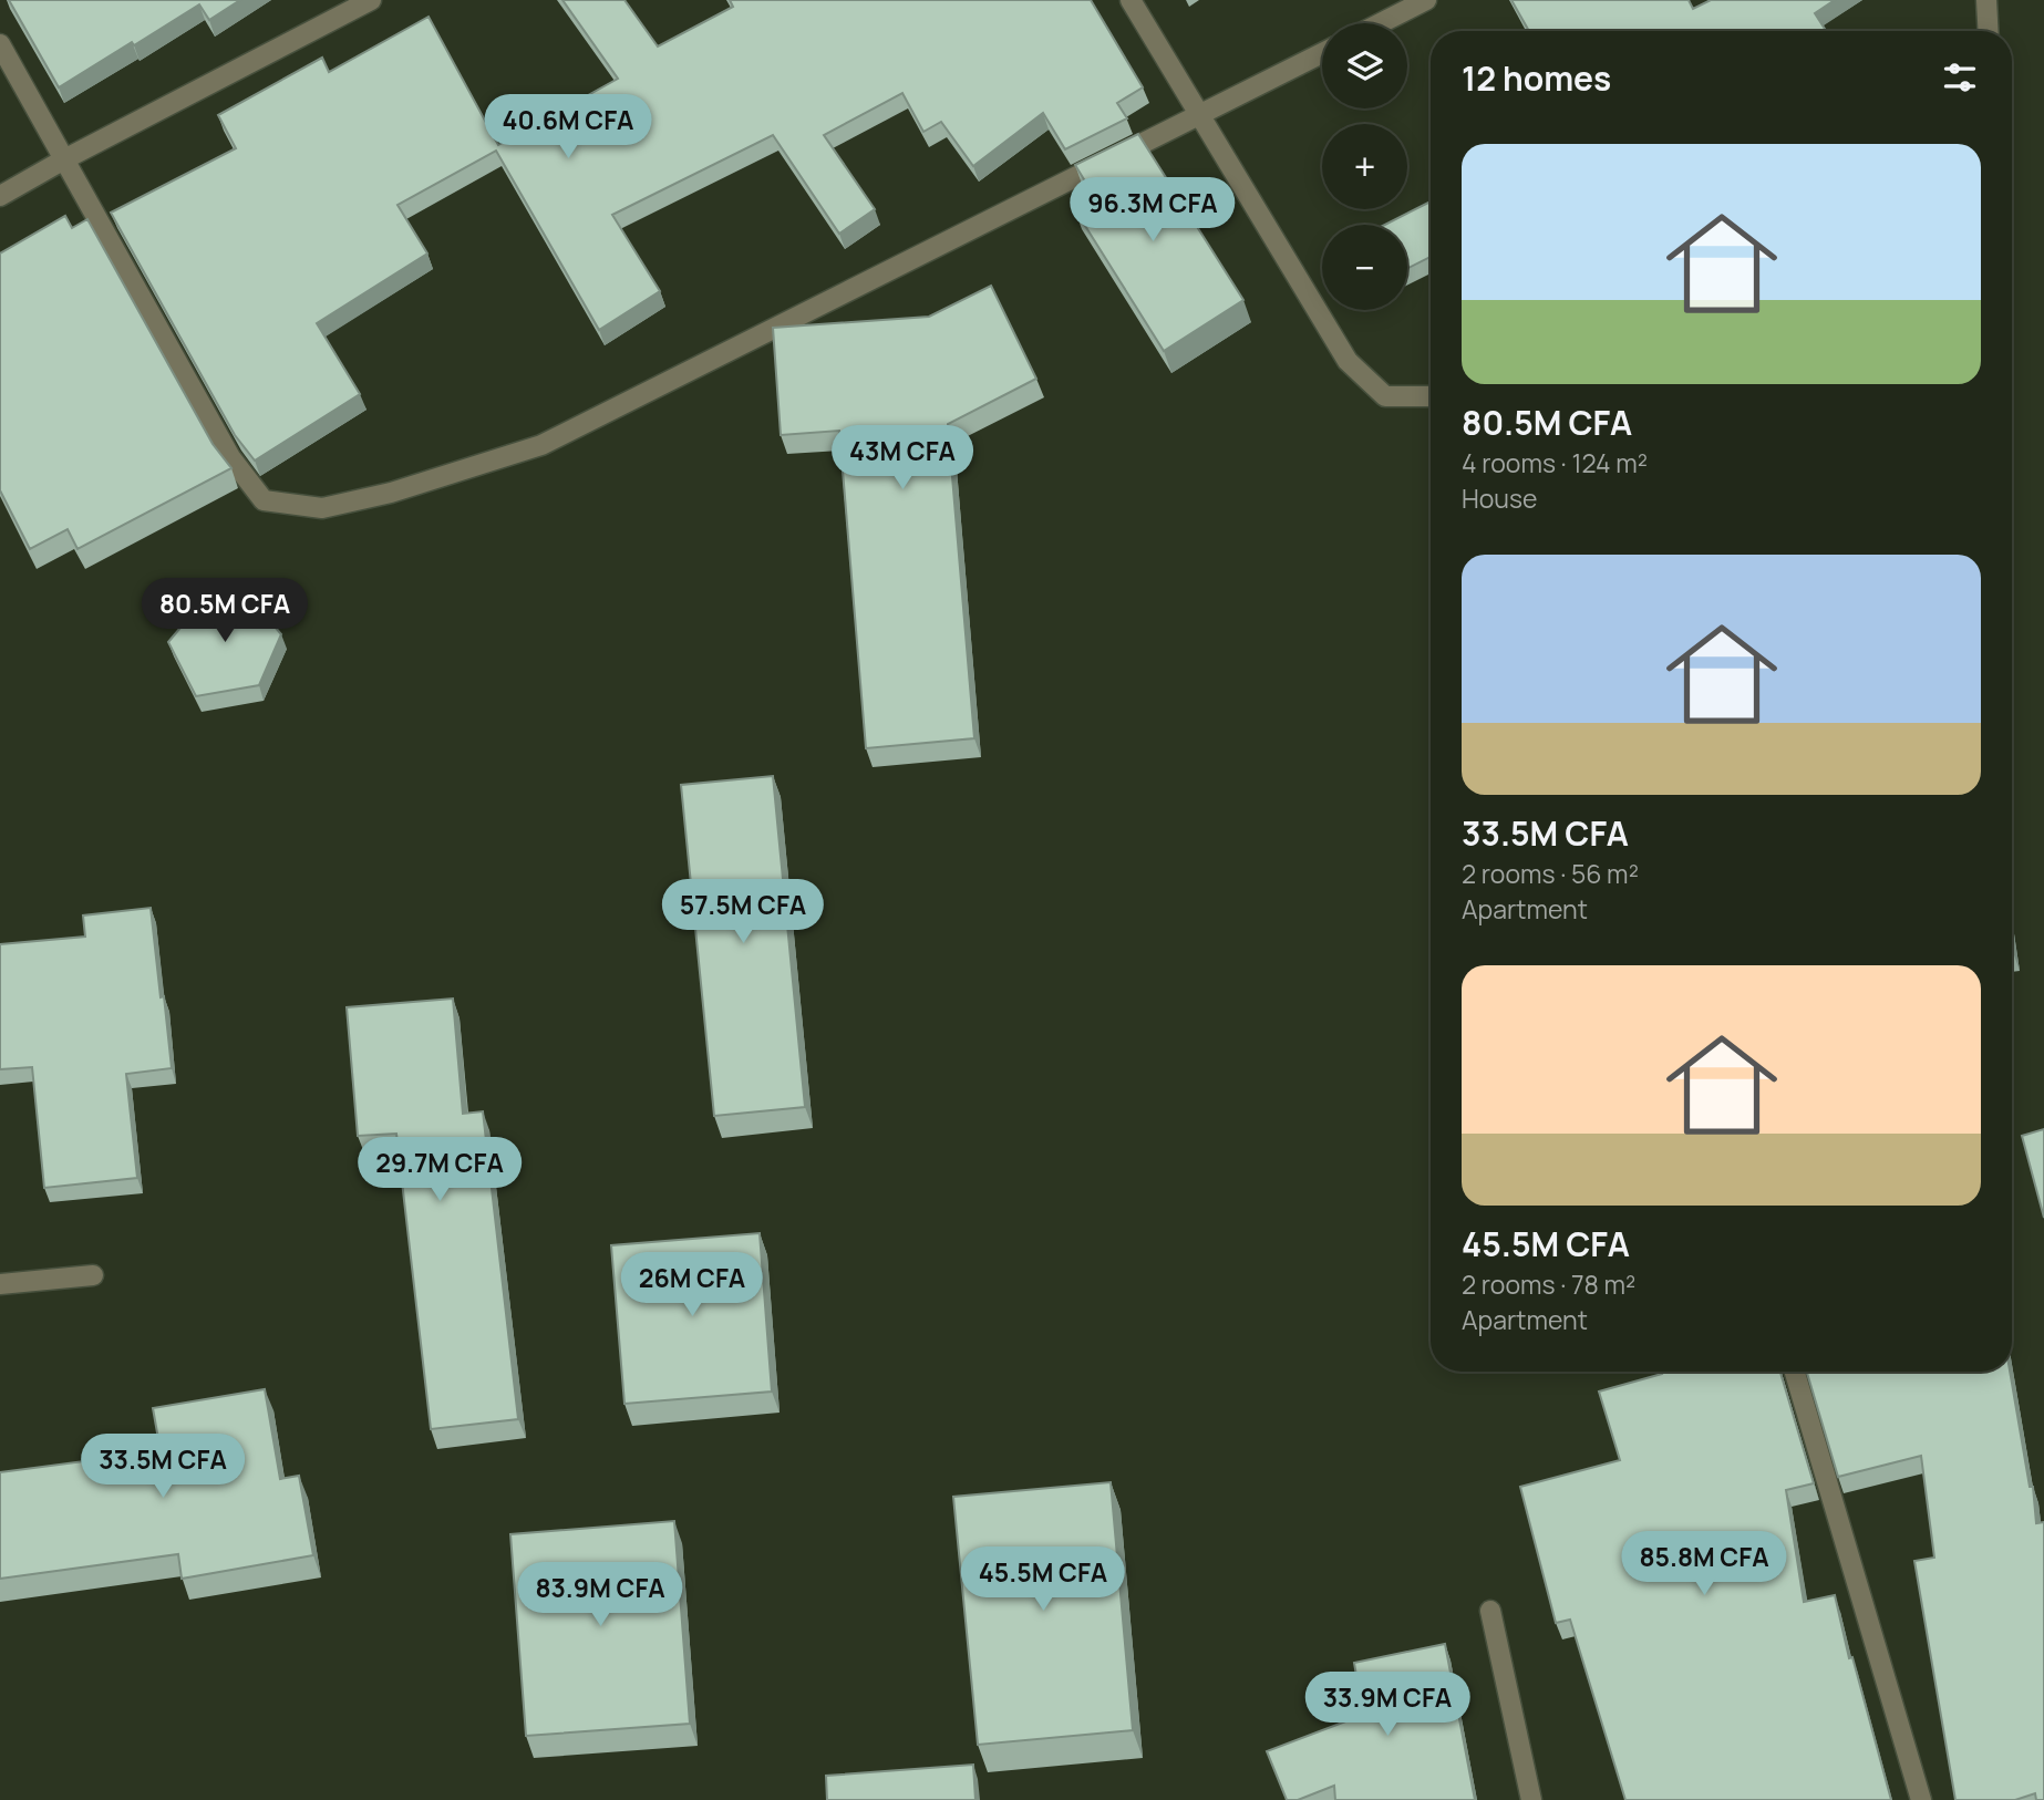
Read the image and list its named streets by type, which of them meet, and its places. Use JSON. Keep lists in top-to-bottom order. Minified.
{"page":{"map_buttons":["+","−"],"heading":"12 homes","price":["40.6M CFA","96.3M CFA","43M CFA","80.5M CFA","57.5M CFA","29.7M CFA","26M CFA","33.5M CFA","85.8M CFA","45.5M CFA","83.9M CFA","33.9M CFA"],"list":[{"name":"80.5M CFA","note":"4 rooms · 124 m² · House"},{"name":"33.5M CFA","note":"2 rooms · 56 m² · Apartment"},{"name":"45.5M CFA","note":"2 rooms · 78 m² · Apartment"}]}}
